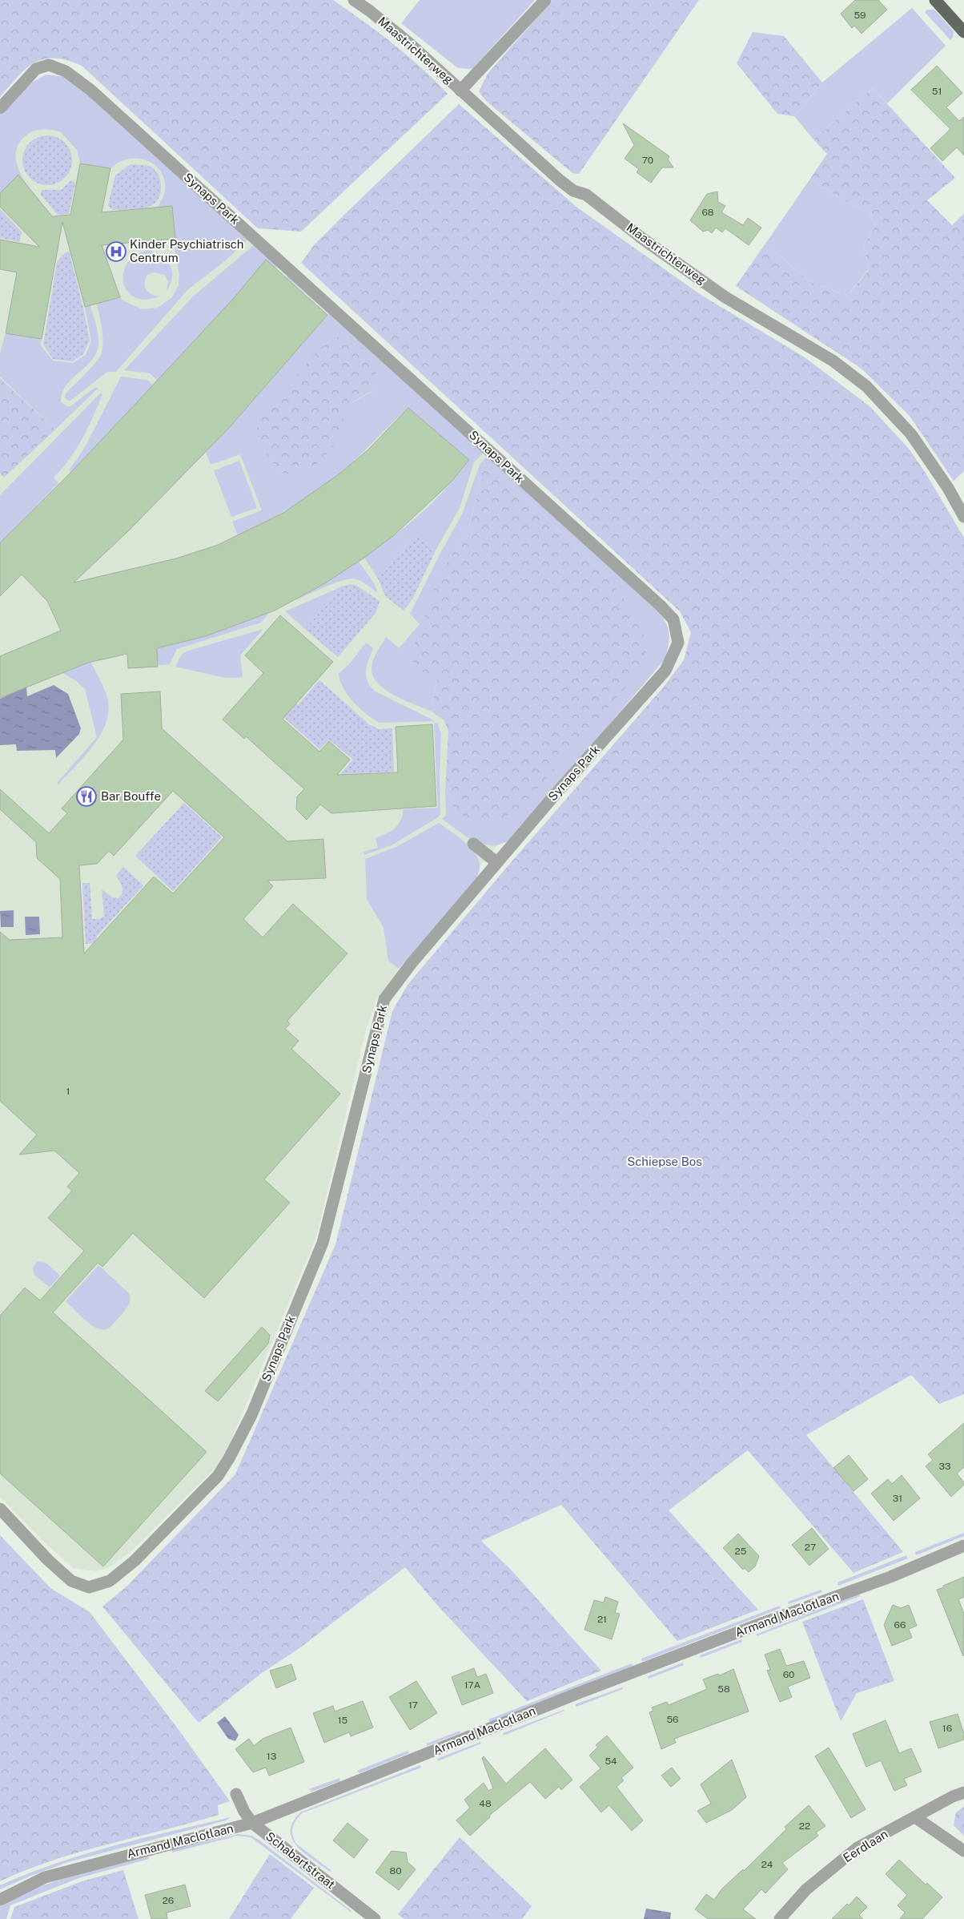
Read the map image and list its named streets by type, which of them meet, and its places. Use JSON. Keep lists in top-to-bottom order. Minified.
{"streets":{"street":["Maastrichterweg","Synaps Park","Armand Maclotlaan","Eerdlaan","Schabartstraat"]},"crossings":[["Armand Maclotlaan","Schabartstraat"]],"parks":["Schiepse Bos"],"places":{"hospital":["Kinder Psychiatrisch Centrum"],"restaurant":["Bar Bouffe"]},"house_numbers":["59","51","70","68","1","33","31","27","25","21","66","60","17A","58","17","56","15","16","13","54","48","22","24","80","26"]}
